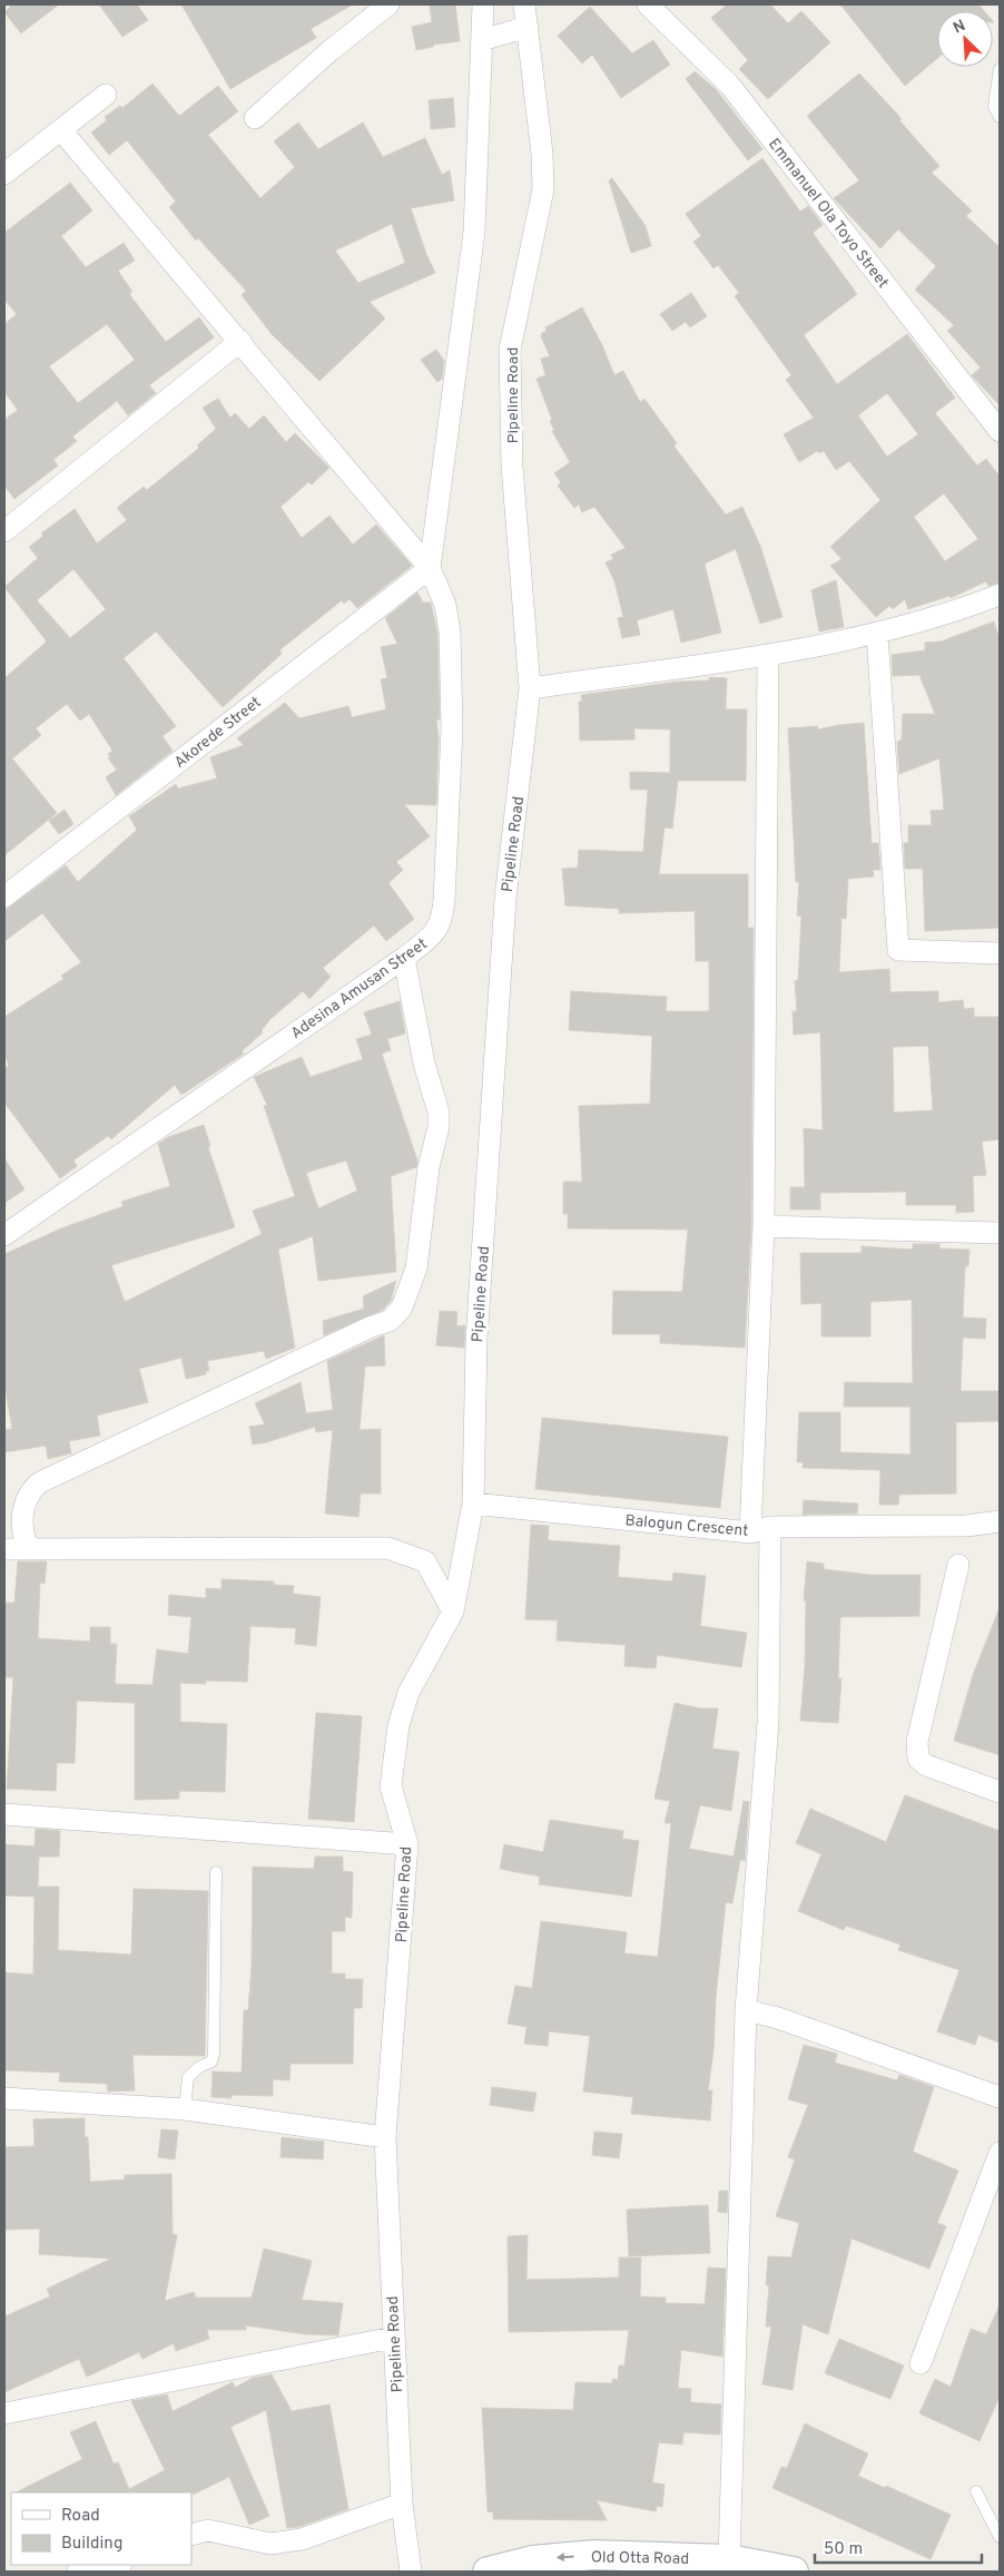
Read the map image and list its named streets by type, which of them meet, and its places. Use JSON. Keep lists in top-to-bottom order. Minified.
{"streets":{"main road":["Old Otta Road"],"street":["Emmanuel Ola Toyo Street","Pipeline Road","Akorede Street","Adesina Amusan Street","Balogun Crescent"]},"crossings":[["Pipeline Road","Balogun Crescent"],["Akorede Street","Adesina Amusan Street"]],"one_way":["Old Otta Road"],"legend":["Road","Building"],"scale_bar":"50 m","north":"top left"}
